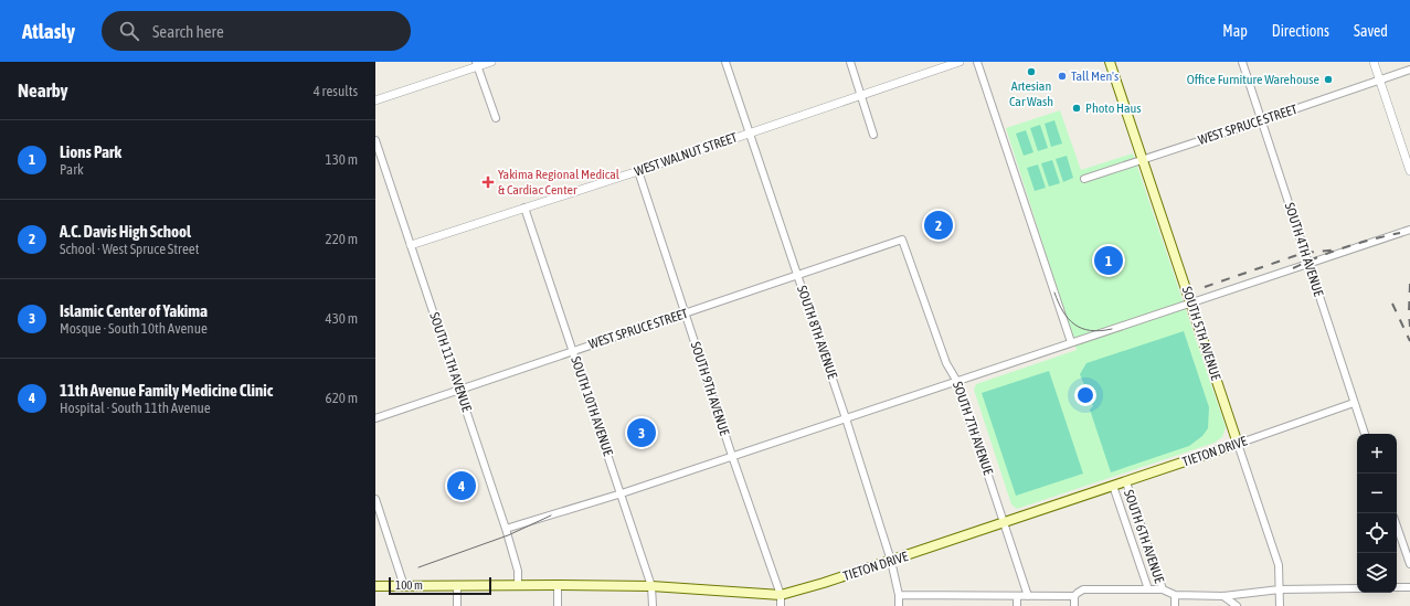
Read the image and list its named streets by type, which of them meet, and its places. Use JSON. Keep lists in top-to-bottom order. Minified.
{"streets":{"main road":["SOUTH 5TH AVENUE","TIETON DRIVE"],"street":["WEST SPRUCE STREET","WEST WALNUT STREET","SOUTH 4TH AVENUE","SOUTH 8TH AVENUE","SOUTH 11TH AVENUE","SOUTH 9TH AVENUE","SOUTH 10TH AVENUE","SOUTH 7TH AVENUE","SOUTH 6TH AVENUE"]},"crossings":[["WEST SPRUCE STREET","SOUTH 4TH AVENUE"],["WEST SPRUCE STREET","SOUTH 8TH AVENUE"],["WEST SPRUCE STREET","SOUTH 5TH AVENUE"],["WEST SPRUCE STREET","SOUTH 11TH AVENUE"],["WEST SPRUCE STREET","SOUTH 9TH AVENUE"],["WEST SPRUCE STREET","SOUTH 10TH AVENUE"],["WEST SPRUCE STREET","SOUTH 7TH AVENUE"],["WEST WALNUT STREET","SOUTH 8TH AVENUE"],["WEST WALNUT STREET","SOUTH 11TH AVENUE"],["WEST WALNUT STREET","SOUTH 9TH AVENUE"],["WEST WALNUT STREET","SOUTH 10TH AVENUE"],["SOUTH 4TH AVENUE","TIETON DRIVE"],["SOUTH 8TH AVENUE","TIETON DRIVE"],["SOUTH 5TH AVENUE","TIETON DRIVE"],["SOUTH 11TH AVENUE","TIETON DRIVE"],["SOUTH 9TH AVENUE","TIETON DRIVE"],["SOUTH 10TH AVENUE","TIETON DRIVE"],["SOUTH 7TH AVENUE","TIETON DRIVE"],["TIETON DRIVE","SOUTH 6TH AVENUE"]],"places":{"other":["Artesian Car Wash","Tall Men's","Office Furniture Warehouse","Photo Haus"],"health":["Yakima Regional Medical & Cardiac Center"]},"scale_bar":"100 m","page":{"header":"Atlasly","search":"Search here","nav":["Map","Directions","Saved"],"heading":["Nearby","4 results"],"list":[{"mark":"1","name":"Lions Park","note":"Park","value":"130 m"},{"mark":"2","name":"A.C. Davis High School","note":"School · West Spruce Street","value":"220 m"},{"mark":"3","name":"Islamic Center of Yakima","note":"Mosque · South 10th Avenue","value":"430 m"},{"mark":"4","name":"11th Avenue Family Medicine Clinic","note":"Hospital · South 11th Avenue","value":"620 m"}],"pins":["2","1","3","4"],"map_buttons":["+","−"],"scale":"100 m"}}
